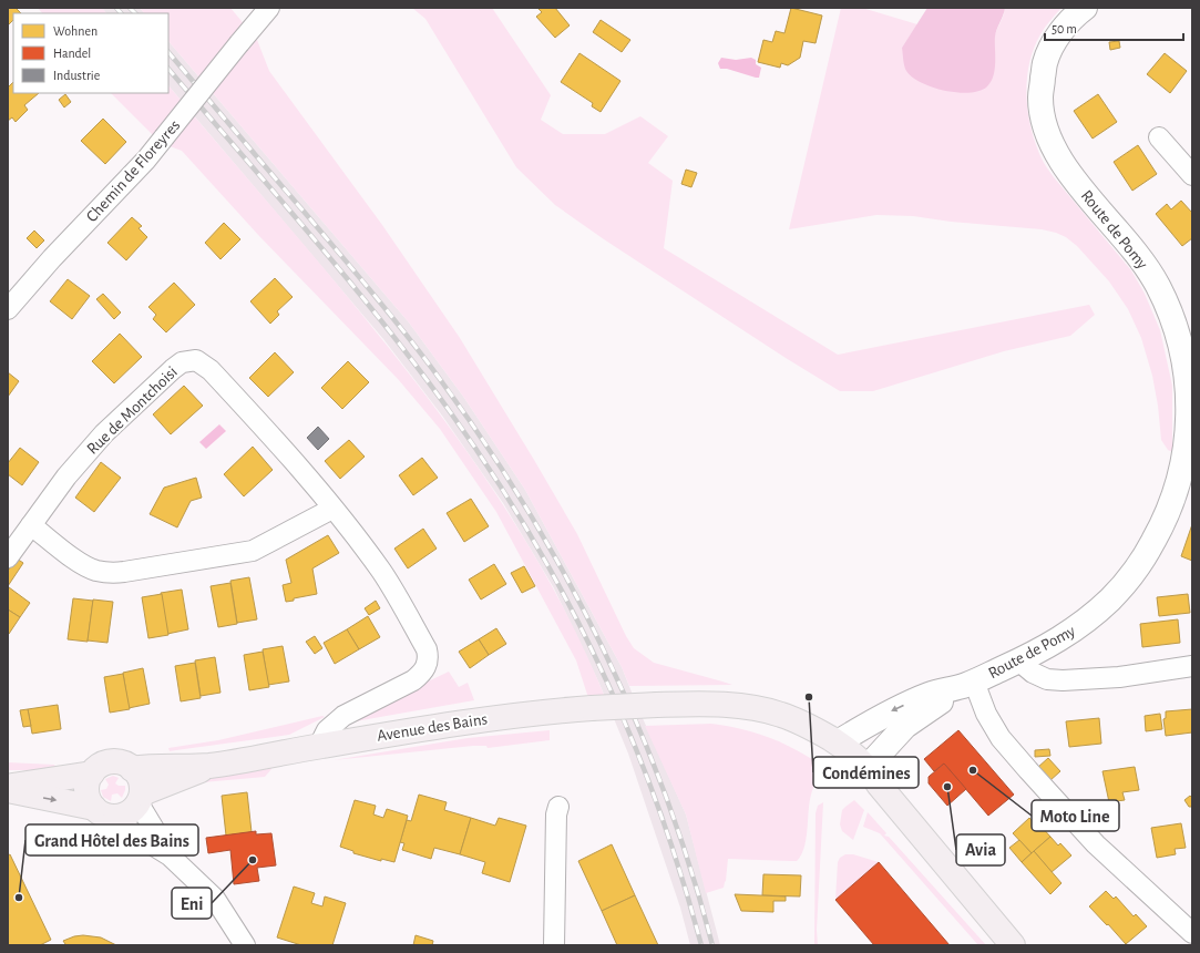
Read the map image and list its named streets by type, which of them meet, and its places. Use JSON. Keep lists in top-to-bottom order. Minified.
{"streets":{"main road":["Route de Pomy","Avenue des Bains"],"street":["Chemin de Floreyres","Rue de Montchoisi"]},"crossings":[["Route de Pomy","Avenue des Bains"],["Rue de Montchoisi","Avenue des Bains"]],"places":["Condémines","Moto Line","Avia","Eni","Grand Hôtel des Bains"],"legend":["Wohnen","Handel","Industrie"],"scale_bar":"50 m"}
